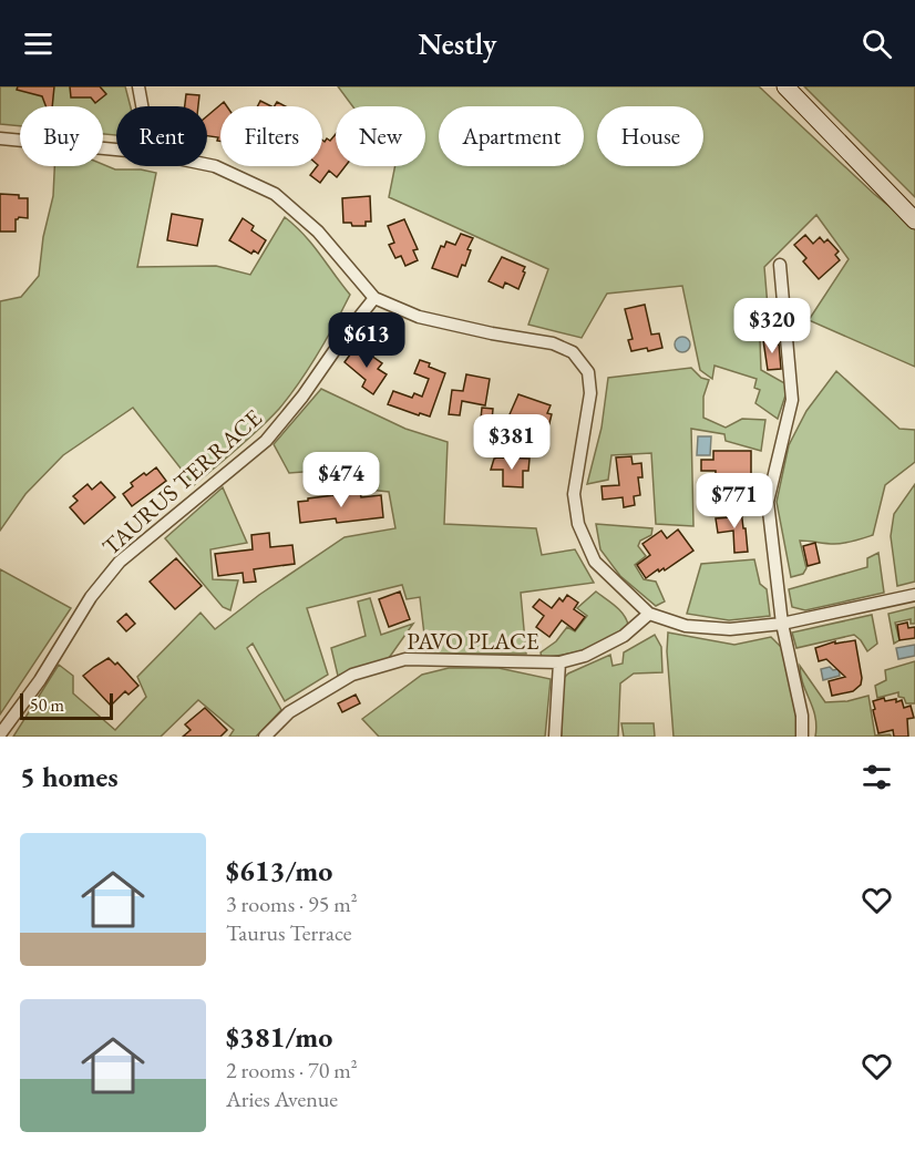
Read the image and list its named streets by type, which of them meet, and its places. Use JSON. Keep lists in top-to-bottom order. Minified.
{"streets":{"street":["TAURUS TERRACE","PAVO PLACE"]},"scale_bar":"50 m","page":{"header":"Nestly","chip":["Buy","Rent","Filters","New","Apartment","House"],"price":["$320","$613","$381","$474","$771"],"scale":"50 m","heading":"5 homes","list":[{"name":"$613/mo","note":"3 rooms · 95 m² · Taurus Terrace"},{"name":"$381/mo","note":"2 rooms · 70 m² · Aries Avenue"}]}}
